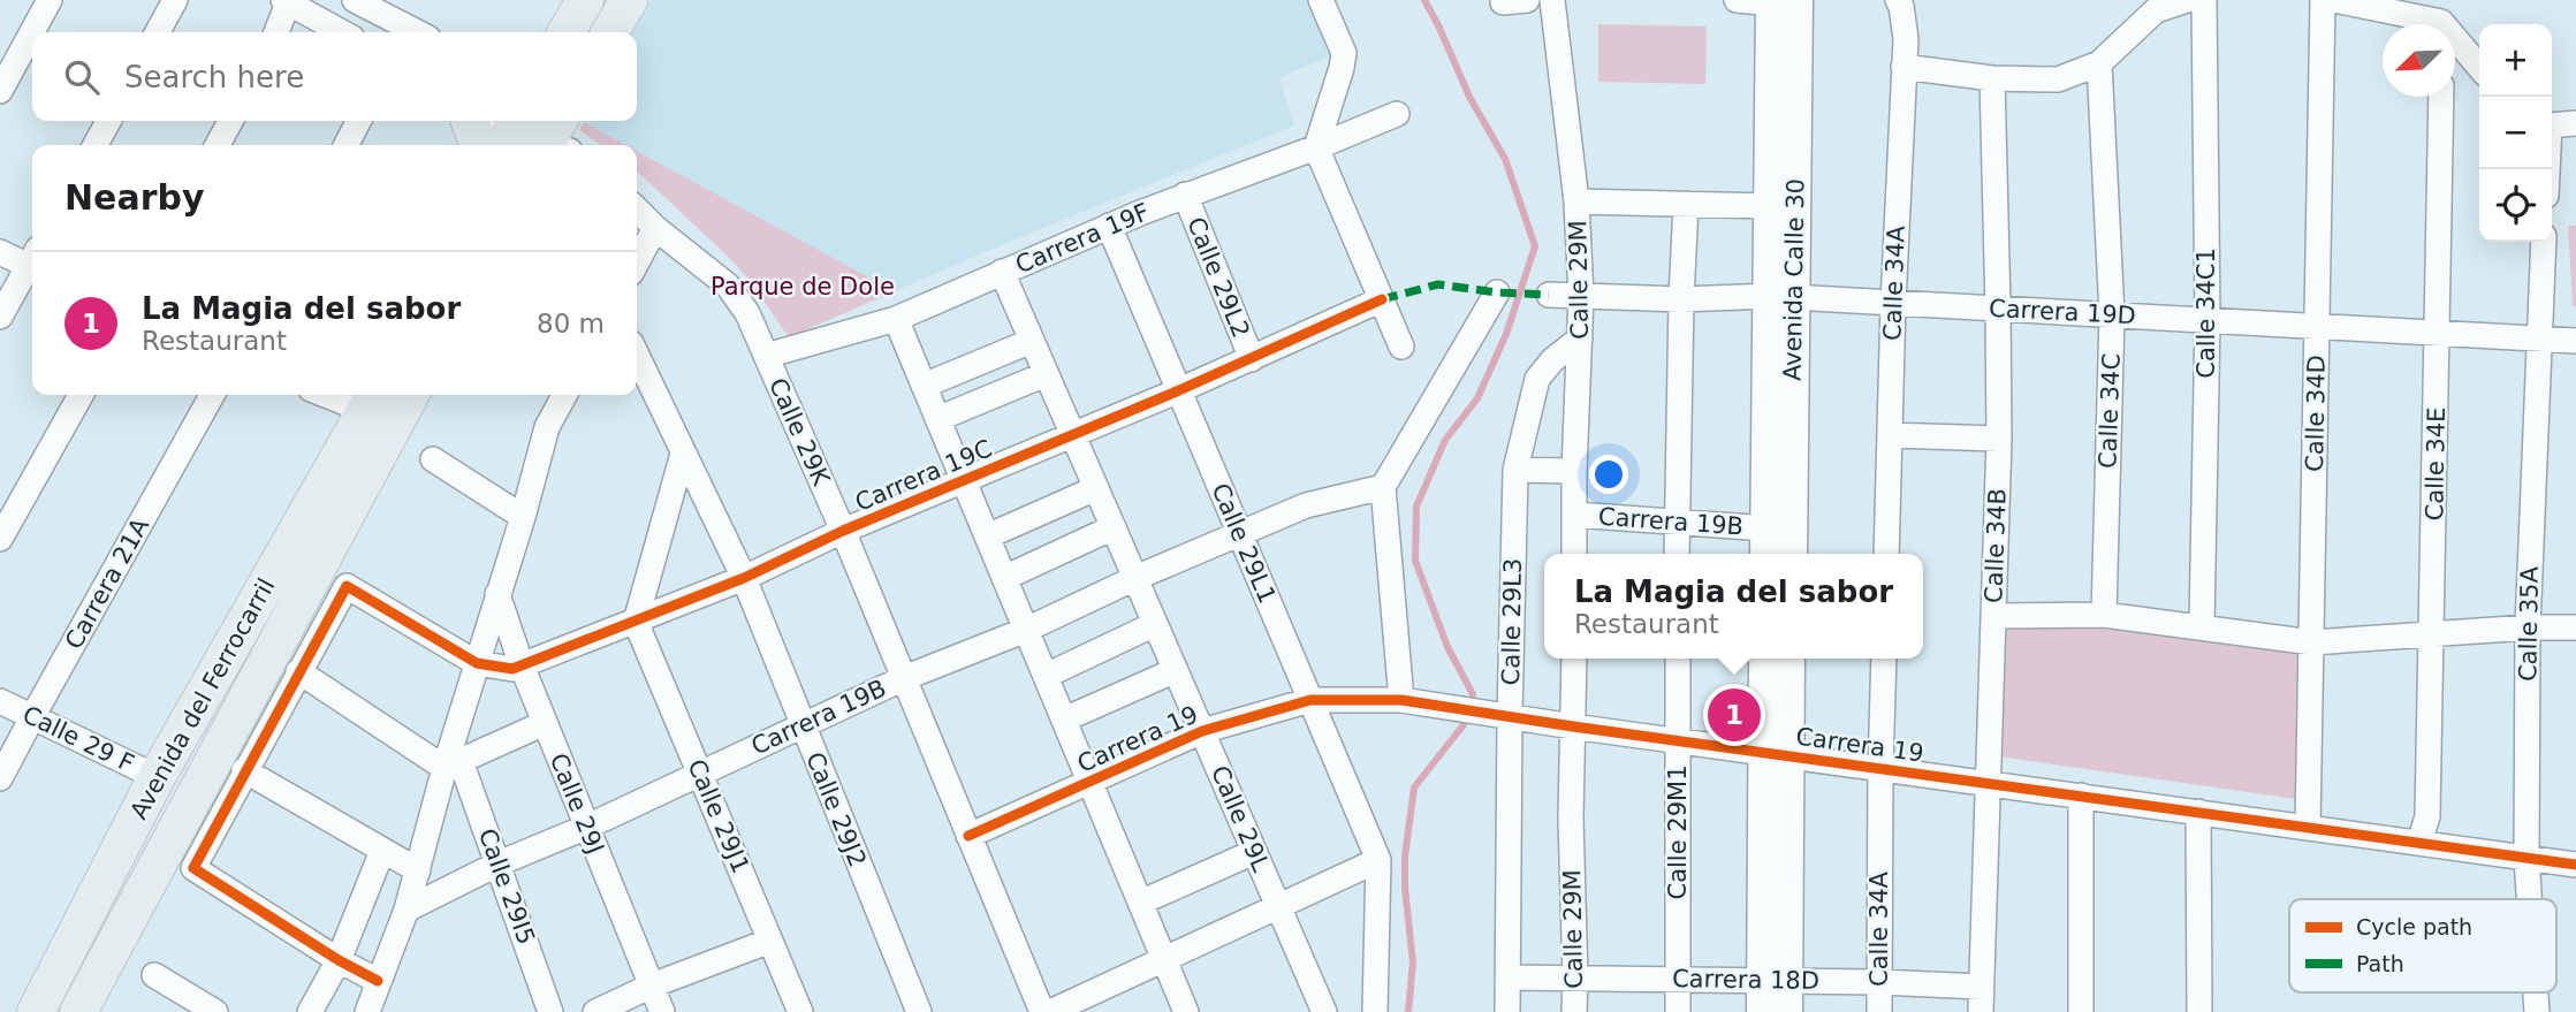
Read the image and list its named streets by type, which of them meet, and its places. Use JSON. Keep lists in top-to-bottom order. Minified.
{"streets":{"main road":["Avenida Calle 30","Avenida del Ferrocarril"],"street":["Carrera 19F","Calle 29L2","Calle 29M","Calle 34A","Carrera 19D","Calle 34C1","Calle 34C","Calle 34D","Calle 29K","Calle 34E","Carrera 19C","Carrera 19B","Calle 29L1","Calle 34B","Carrera 21A","Calle 29L3","Calle 35A","Calle 29 F","Carrera 19","Calle 29J","Calle 29J2","Calle 29J1","Calle 29L","Calle 29M1","Calle 29I5","Carrera 18D"]},"crossings":[["Carrera 19F","Calle 29L2"],["Carrera 19F","Calle 29K"],["Carrera 19F","Calle 29L1"],["Carrera 19F","Calle 29L"],["Calle 29L2","Carrera 19C"],["Calle 29M","Carrera 19D"],["Calle 29M","Carrera 19B"],["Calle 29M","Calle 29L3"],["Calle 29M","Carrera 19"],["Calle 29M","Carrera 18D"],["Avenida Calle 30","Carrera 19D"],["Avenida Calle 30","Carrera 19B"],["Calle 34A","Carrera 19D"],["Calle 34A","Carrera 19"],["Calle 34A","Carrera 18D"],["Carrera 19D","Calle 34C1"],["Carrera 19D","Calle 34C"],["Carrera 19D","Calle 34D"],["Carrera 19D","Calle 34E"],["Carrera 19D","Calle 34B"],["Carrera 19D","Calle 35A"],["Calle 34D","Carrera 19"],["Calle 29K","Carrera 19C"],["Calle 29K","Carrera 19B"],["Calle 29K","Carrera 19"],["Calle 34E","Carrera 19"],["Carrera 19C","Calle 29L1"],["Carrera 19C","Calle 29J"],["Carrera 19C","Calle 29J2"],["Carrera 19C","Calle 29J1"],["Carrera 19C","Calle 29L"],["Carrera 19B","Calle 29L1"],["Carrera 19B","Calle 29J"],["Carrera 19B","Calle 29J2"],["Carrera 19B","Calle 29J1"],["Carrera 19B","Calle 29L"],["Carrera 19B","Calle 29I5"],["Calle 29L1","Carrera 19"],["Calle 34B","Carrera 19"],["Calle 34B","Carrera 18D"],["Carrera 21A","Calle 29 F"],["Calle 29L3","Carrera 19"],["Calle 29L3","Carrera 18D"],["Calle 35A","Carrera 19"],["Avenida del Ferrocarril","Calle 29 F"],["Carrera 19","Calle 29L"],["Carrera 19","Calle 29M1"],["Calle 29M1","Carrera 18D"]],"parks":["Parque de Dole"],"legend":["Cycle path","Path"],"north":"bottom left","page":{"map_buttons":["+","−"],"search":"Search here","heading":"Nearby","list":[{"mark":"1","name":"La Magia del sabor","note":"Restaurant","value":"80 m"}],"popup":["La Magia del sabor","Restaurant"],"pins":"1"}}
